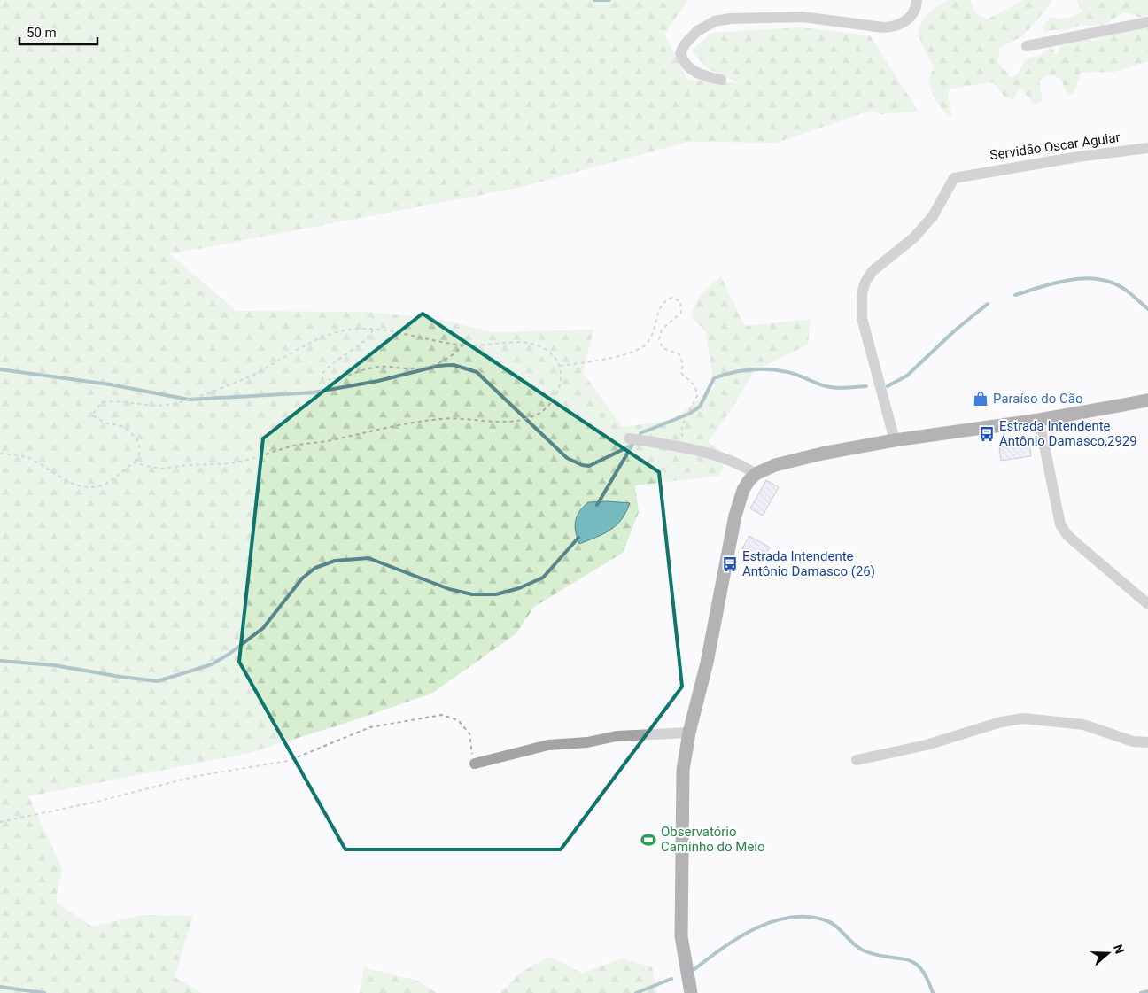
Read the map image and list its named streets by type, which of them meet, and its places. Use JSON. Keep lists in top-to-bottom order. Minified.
{"streets":{"street":["Servidão Oscar Aguiar"]},"places":{"shop":["Paraíso do Cão"],"bus stop":["Estrada Intendente Antônio Damasco,2929","Estrada Intendente Antônio Damasco (26)"],"sports":["Observatório Caminho do Meio"]},"scale_bar":"50 m","north":"right"}
